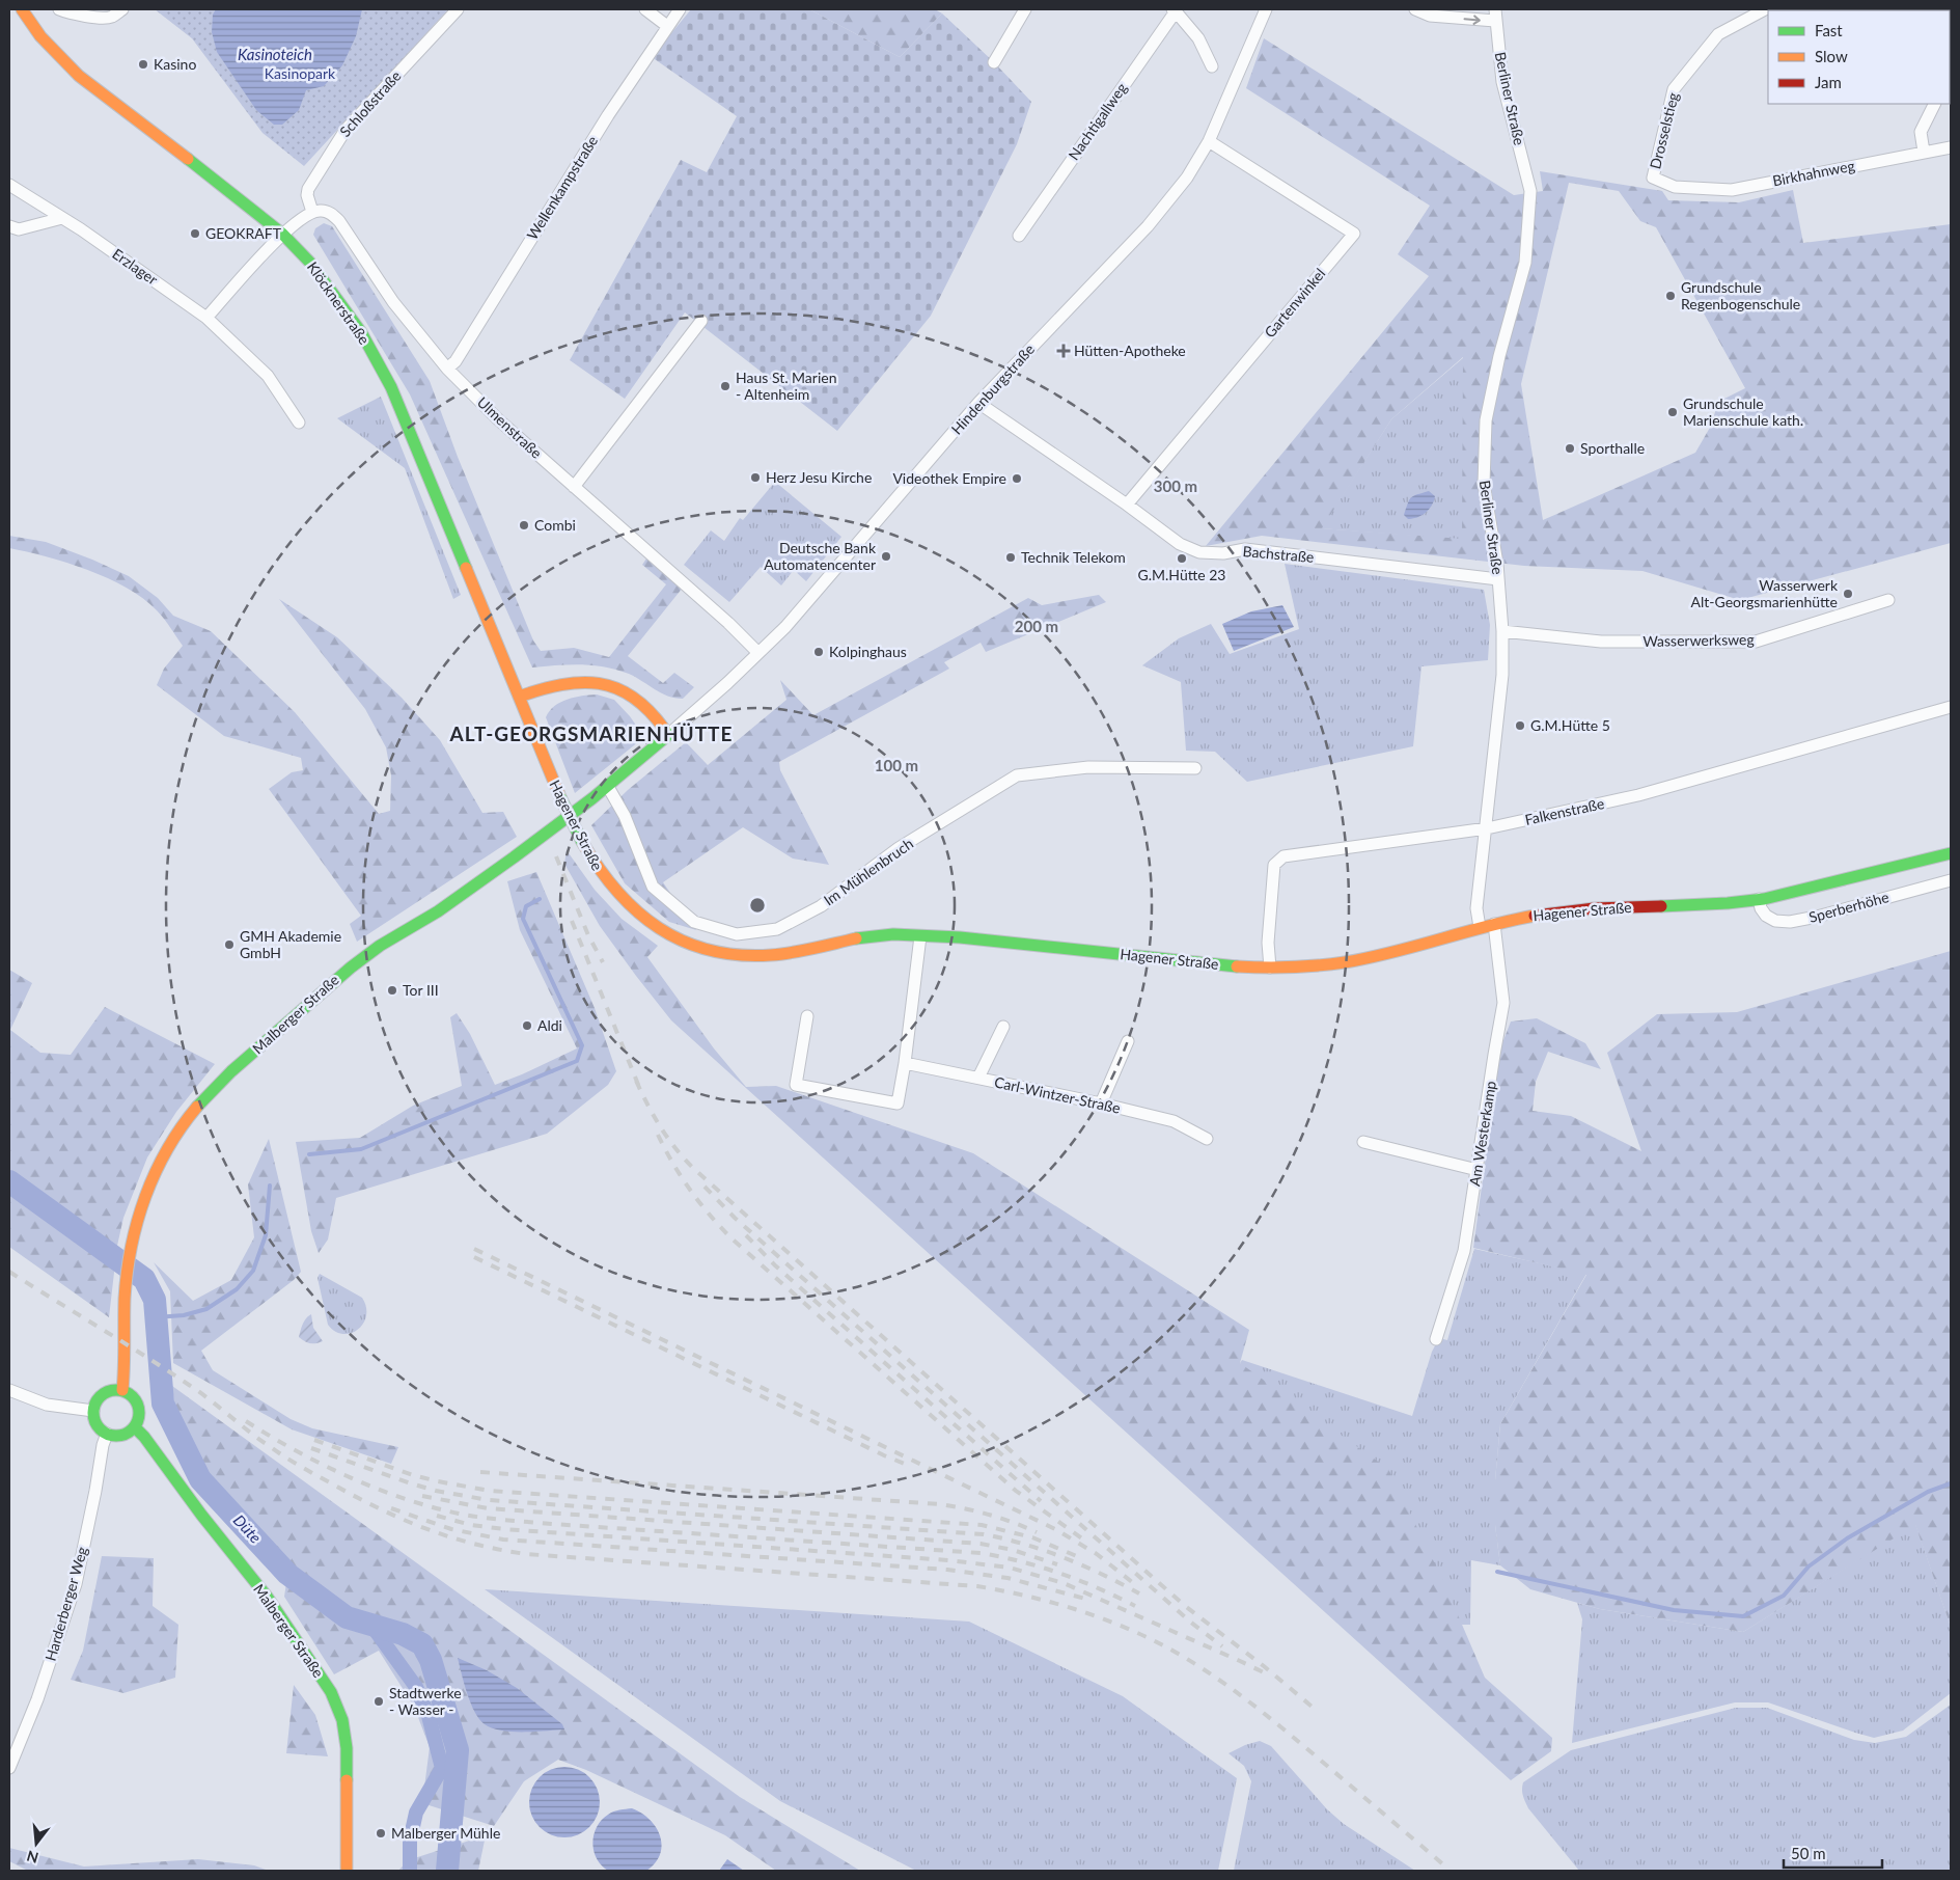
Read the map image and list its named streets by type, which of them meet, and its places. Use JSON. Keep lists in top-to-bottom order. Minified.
{"streets":{"main road":["Klöcknerstraße","Hagener Straße","Malberger Straße"],"street":["Berliner Straße","Schloßstraße","Nachtigallweg","Drosselstieg","Birkhahnweg","Wellenkampstraße","Erzlager","Gartenwinkel","Hindenburgstraße","Ulmenstraße","Bachstraße","Wasserwerksweg","Falkenstraße","Im Mühlenbruch","Sperberhöhe","Carl-Wintzer-Straße","Am Westerkamp","Harderberger Weg"]},"crossings":[["Berliner Straße","Bachstraße"],["Berliner Straße","Wasserwerksweg"],["Berliner Straße","Falkenstraße"],["Berliner Straße","Hagener Straße"],["Schloßstraße","Ulmenstraße"],["Drosselstieg","Birkhahnweg"],["Wellenkampstraße","Ulmenstraße"],["Klöcknerstraße","Hagener Straße"],["Gartenwinkel","Hindenburgstraße"],["Gartenwinkel","Bachstraße"],["Hindenburgstraße","Ulmenstraße"],["Hindenburgstraße","Bachstraße"],["Hindenburgstraße","Malberger Straße"],["Falkenstraße","Hagener Straße"],["Hagener Straße","Sperberhöhe"],["Hagener Straße","Am Westerkamp"],["Im Mühlenbruch","Malberger Straße"],["Malberger Straße","Harderberger Weg"]],"districts":["ALT-GEORGSMARIENHÜTTE"],"water":["Kasinoteich","Düte"],"parks":["Kasinopark"],"places":{"other":["Kasino","GEOKRAFT","Grundschule Regenbogenschule","Haus St. Marien - Altenheim","Grundschule Marienschule kath.","Sporthalle","Herz Jesu Kirche","Videothek Empire","Combi","Deutsche Bank Automatencenter","Technik Telekom","G.M.Hütte 23","Wasserwerk Alt-Georgsmarienhütte","Kolpinghaus","G.M.Hütte 5","GMH Akademie GmbH","Tor III","Aldi","Stadtwerke - Wasser -","Malberger Mühle"],"health":["Hütten-Apotheke"]},"legend":["Fast","Slow","Jam"],"scale_bar":"50 m","north":"bottom","rings":["300 m","200 m","100 m"]}
